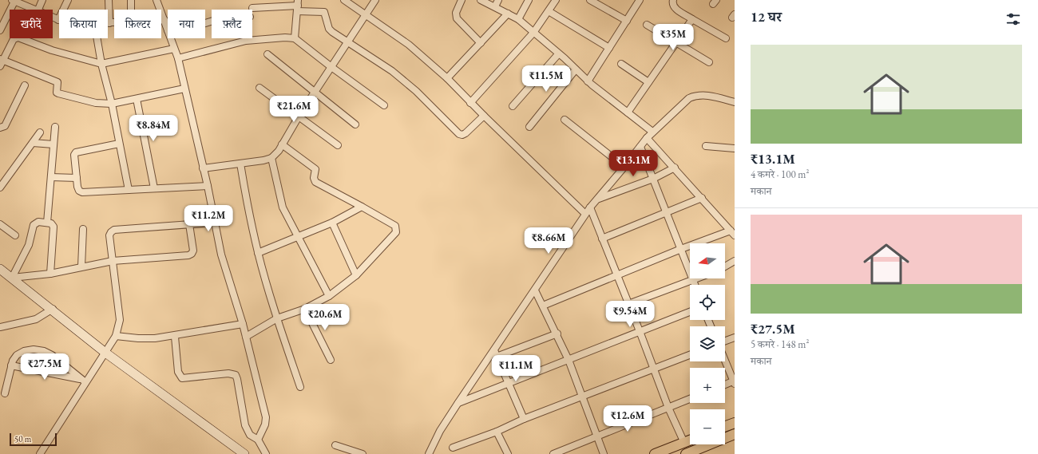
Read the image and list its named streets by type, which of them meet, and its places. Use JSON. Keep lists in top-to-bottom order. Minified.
{"scale_bar":"50 m","north":"left","page":{"heading":"12 घर","chip":["खरीदें","किराया","फ़िल्टर","नया","फ़्लैट"],"price":["₹35M","₹11.5M","₹21.6M","₹8.84M","₹13.1M","₹11.2M","₹8.66M","₹9.54M","₹20.6M","₹27.5M","₹11.1M","₹12.6M"],"list":[{"name":"₹13.1M","note":"4 कमरे · 100 m² · मकान"},{"name":"₹27.5M","note":"5 कमरे · 148 m² · मकान"}],"map_buttons":["+","−"],"scale":"50 m"}}
